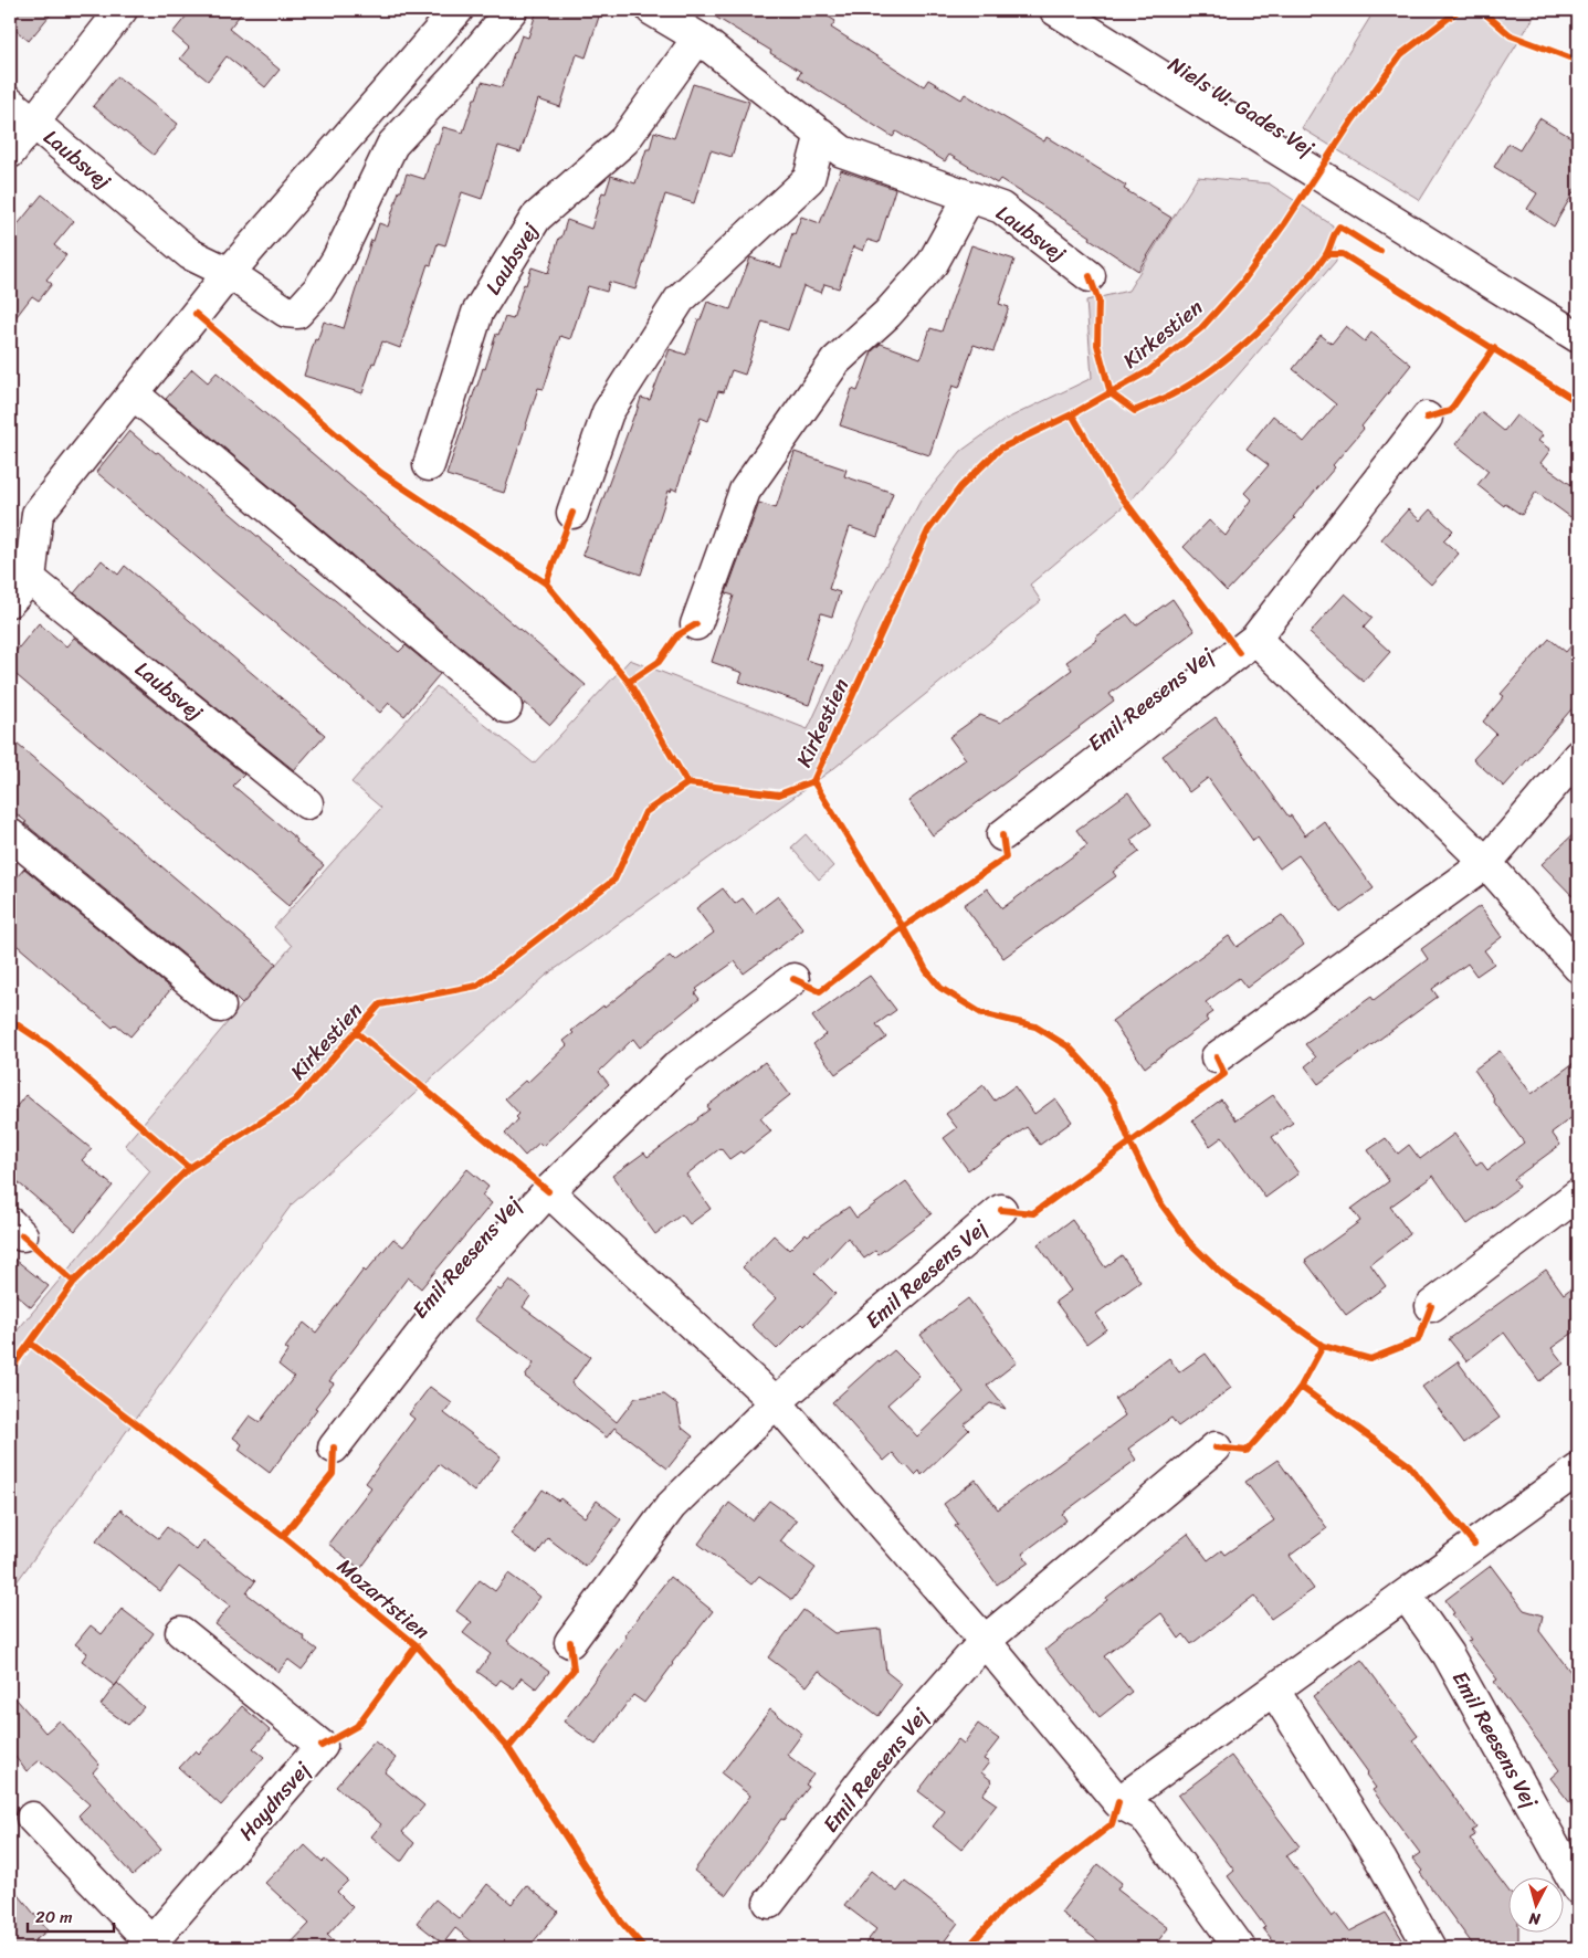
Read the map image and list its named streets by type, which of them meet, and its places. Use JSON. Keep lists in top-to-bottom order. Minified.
{"streets":{"street":["Niels W. Gades Vej","Laubsvej","Emil Reesens Vej","Haydnsvej"],"cycle path":["Kirkestien","Mozartstien"]},"scale_bar":"20 m","north":"bottom"}
